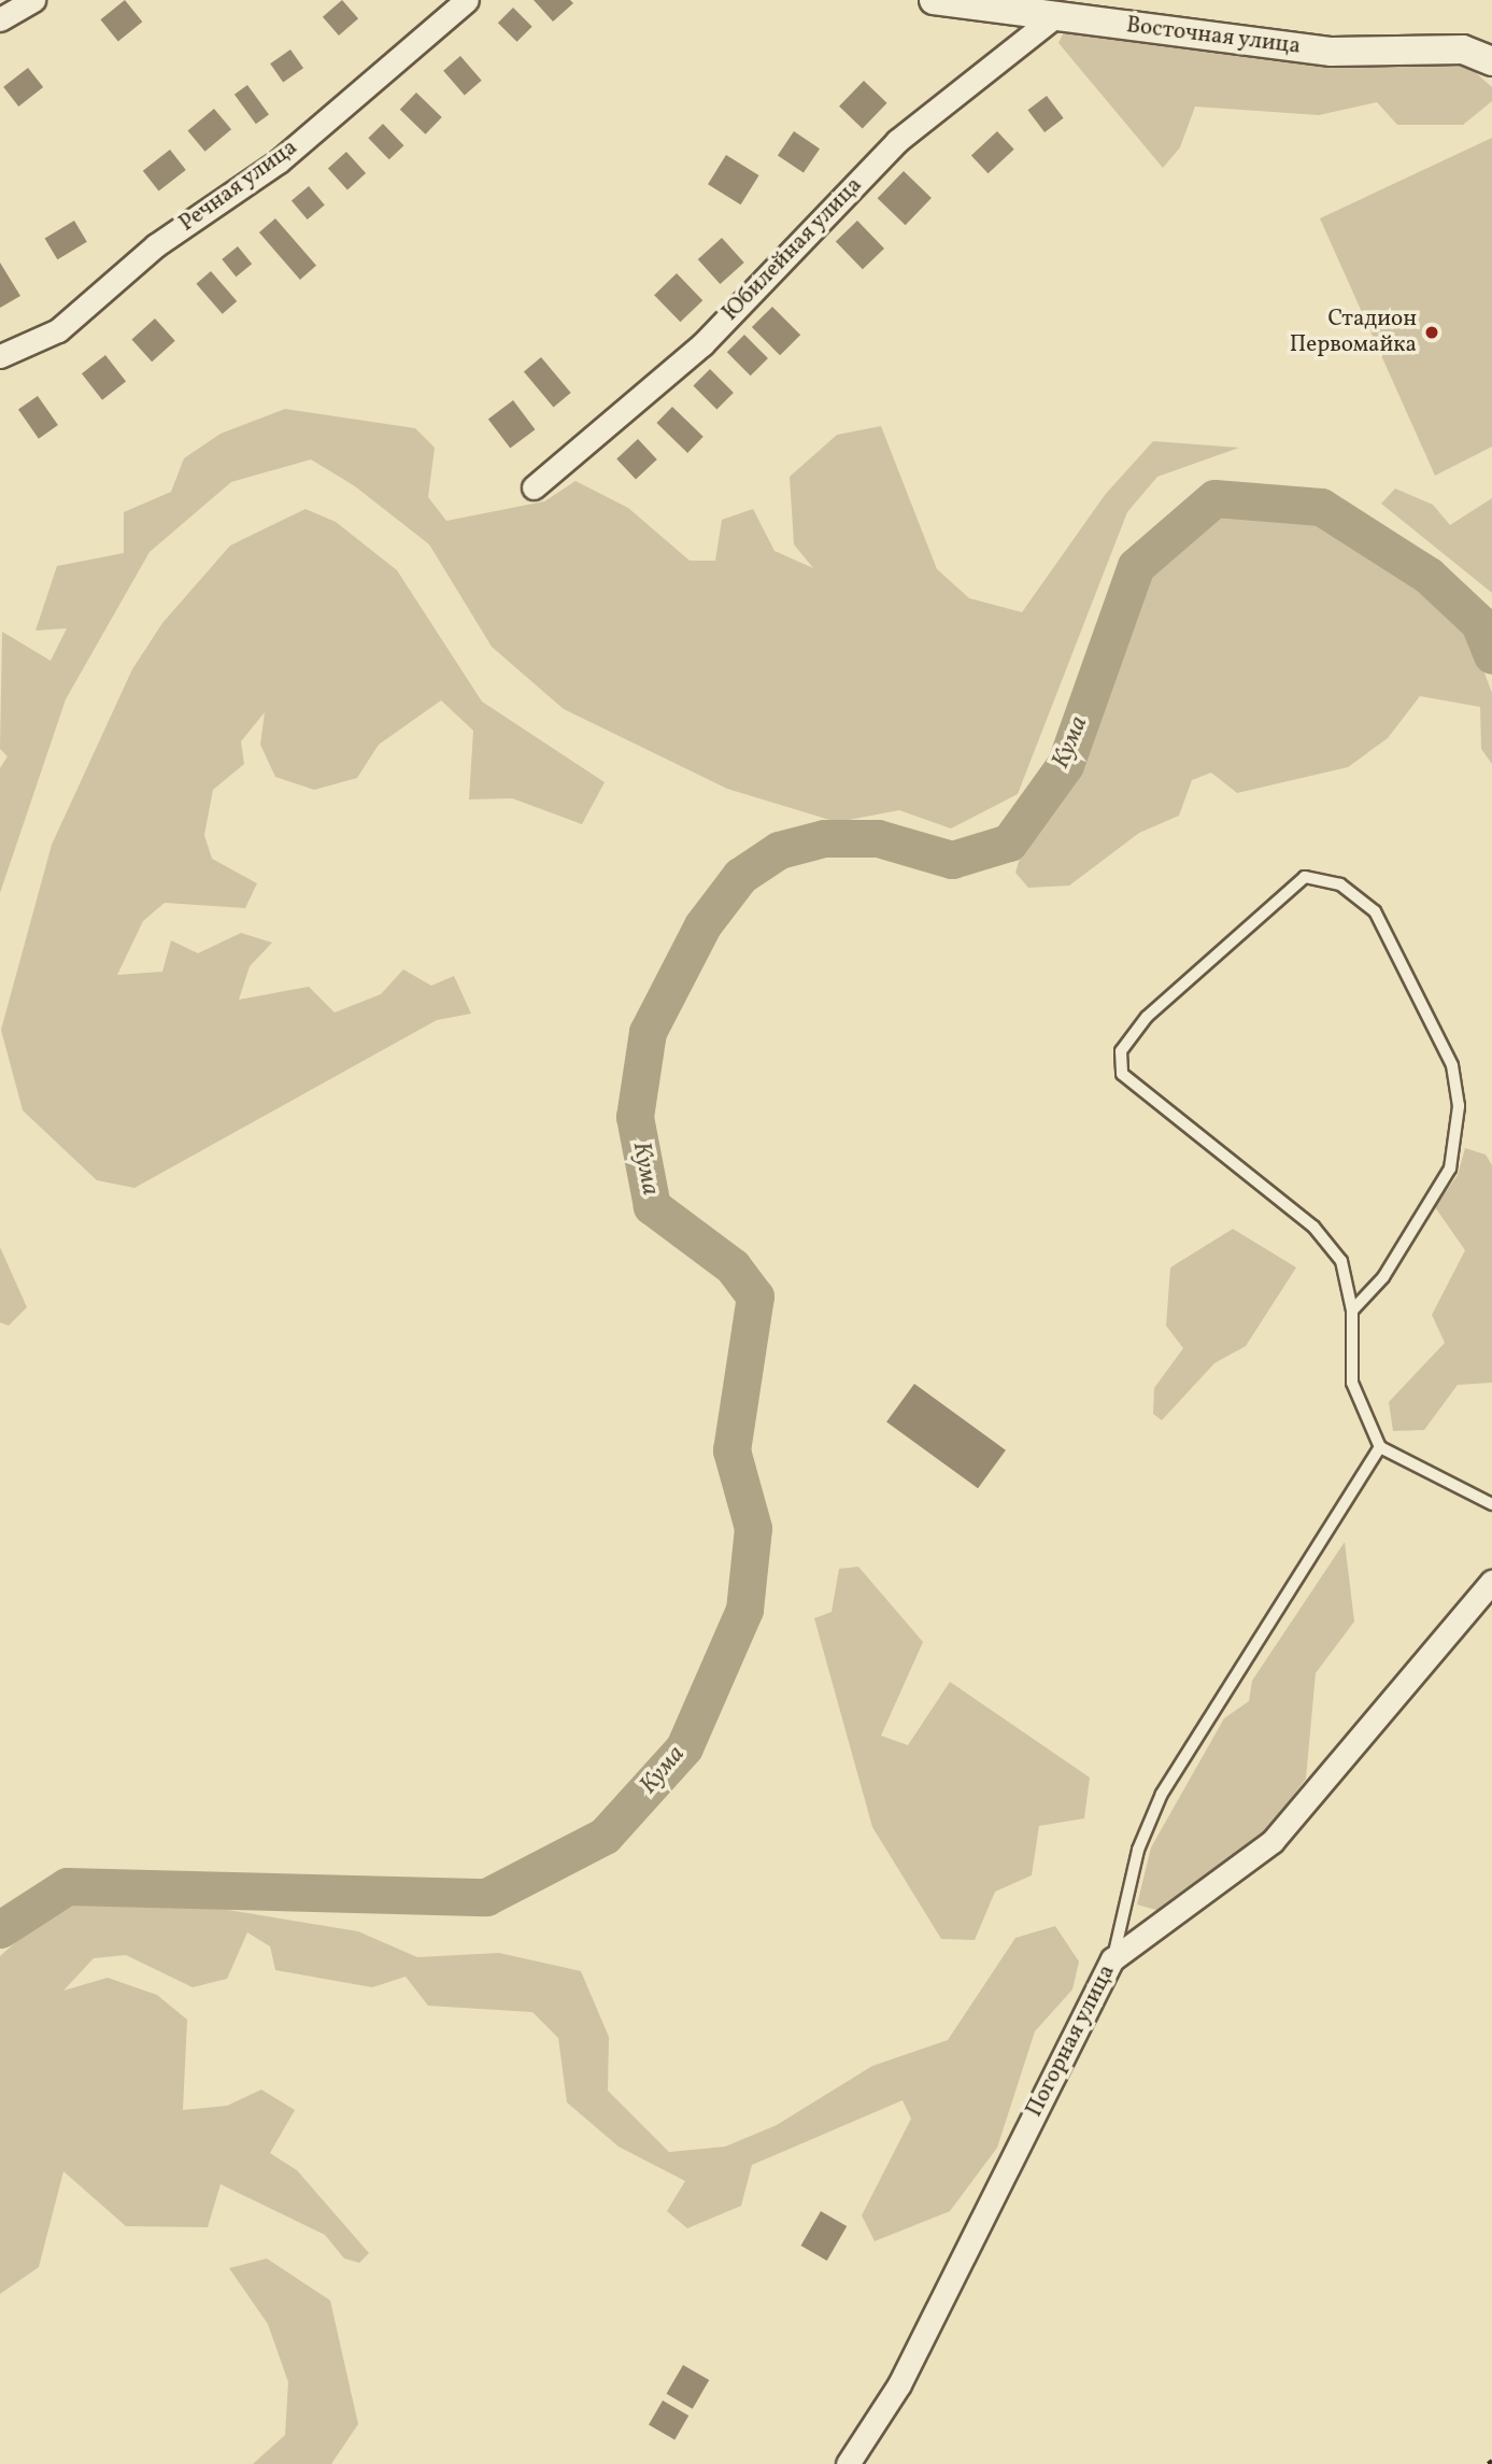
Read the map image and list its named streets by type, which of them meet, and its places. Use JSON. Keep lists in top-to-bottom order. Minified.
{"streets":{"street":["Восточная улица","Речная улица","Юбилейная улица","Погорная улица"]},"crossings":[["Восточная улица","Юбилейная улица"]],"water":["Кума"],"places":["Стадион Первомайка"]}
